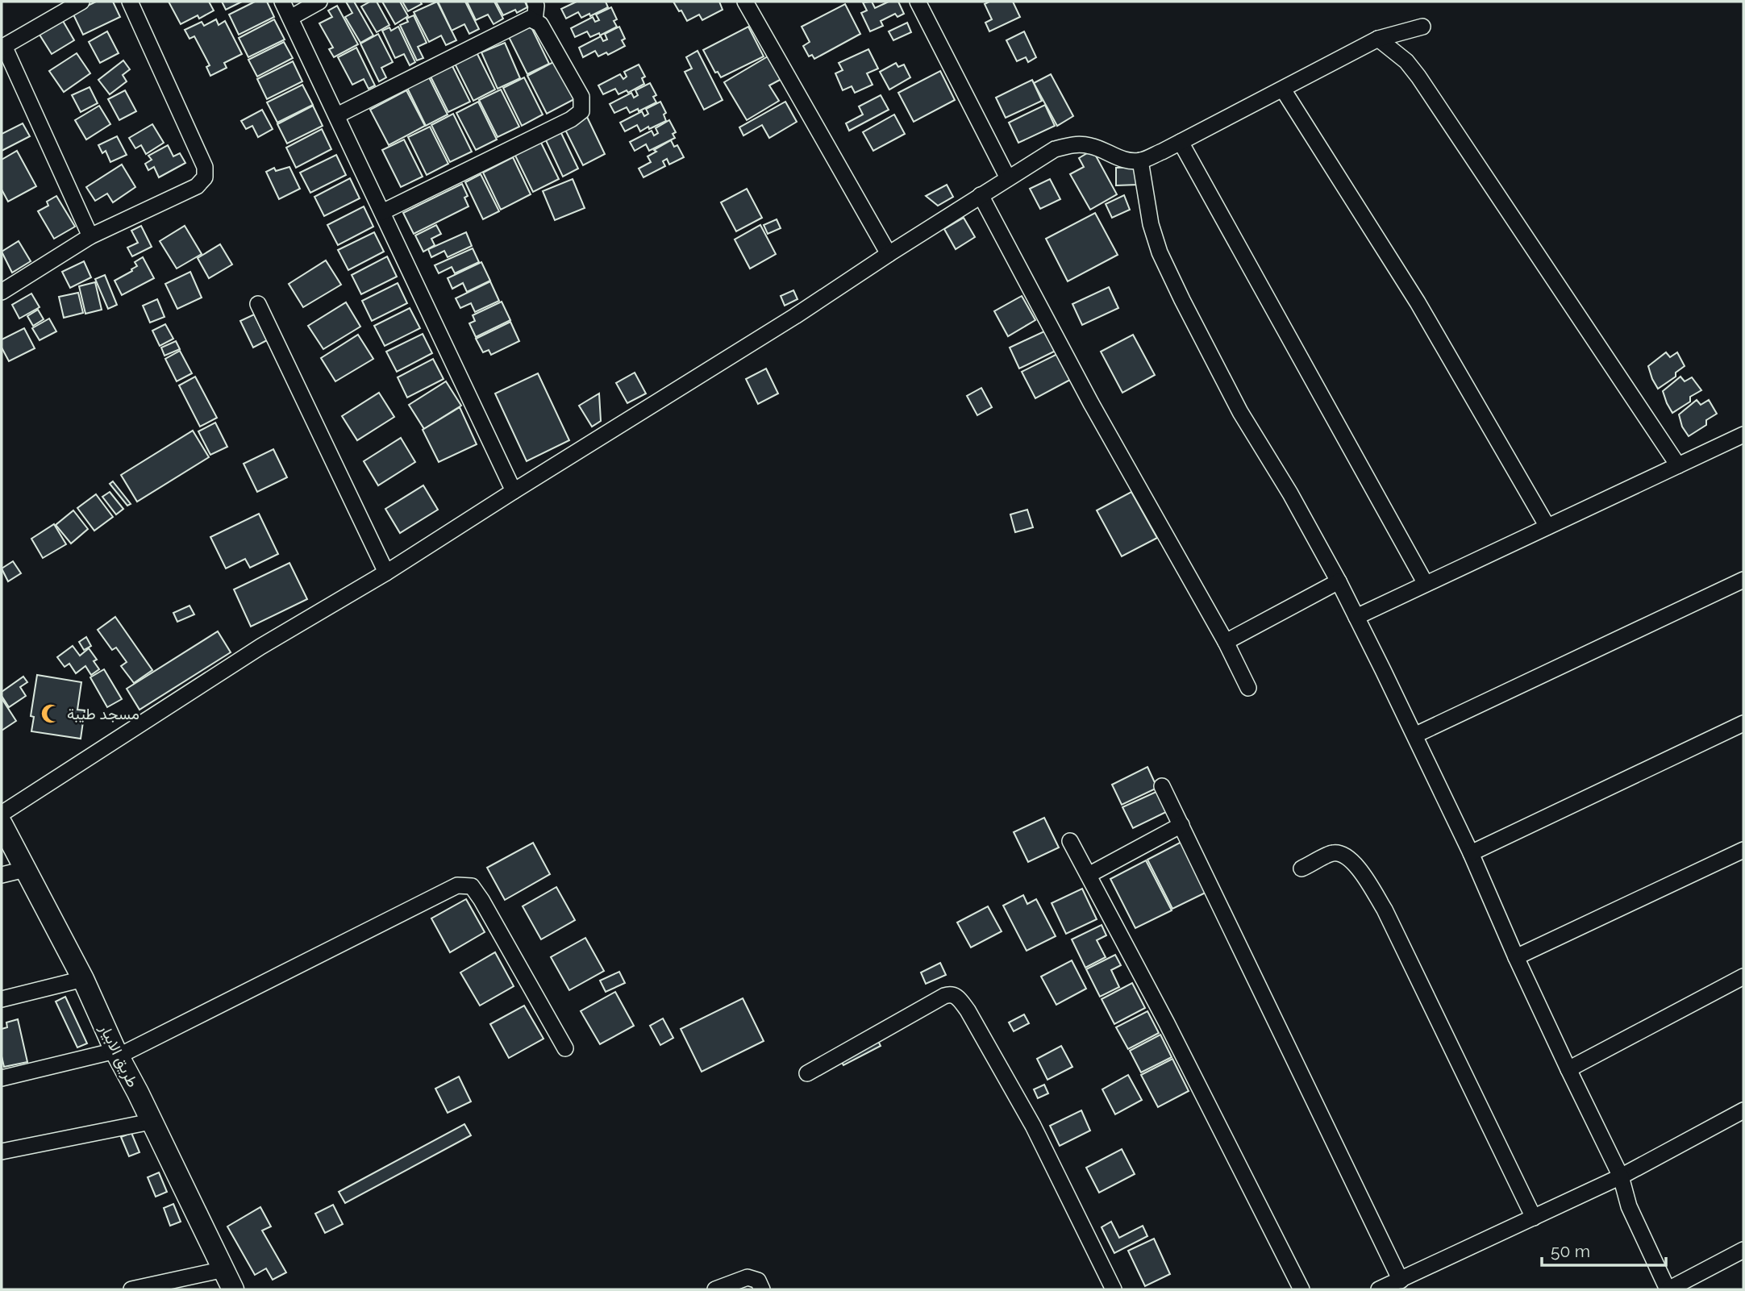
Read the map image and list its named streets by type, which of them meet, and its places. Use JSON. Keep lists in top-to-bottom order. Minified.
{"streets":{"main road":["طريق الابيار"]},"places":{"mosque":["مسجد طيبة"]},"scale_bar":"50 m"}
